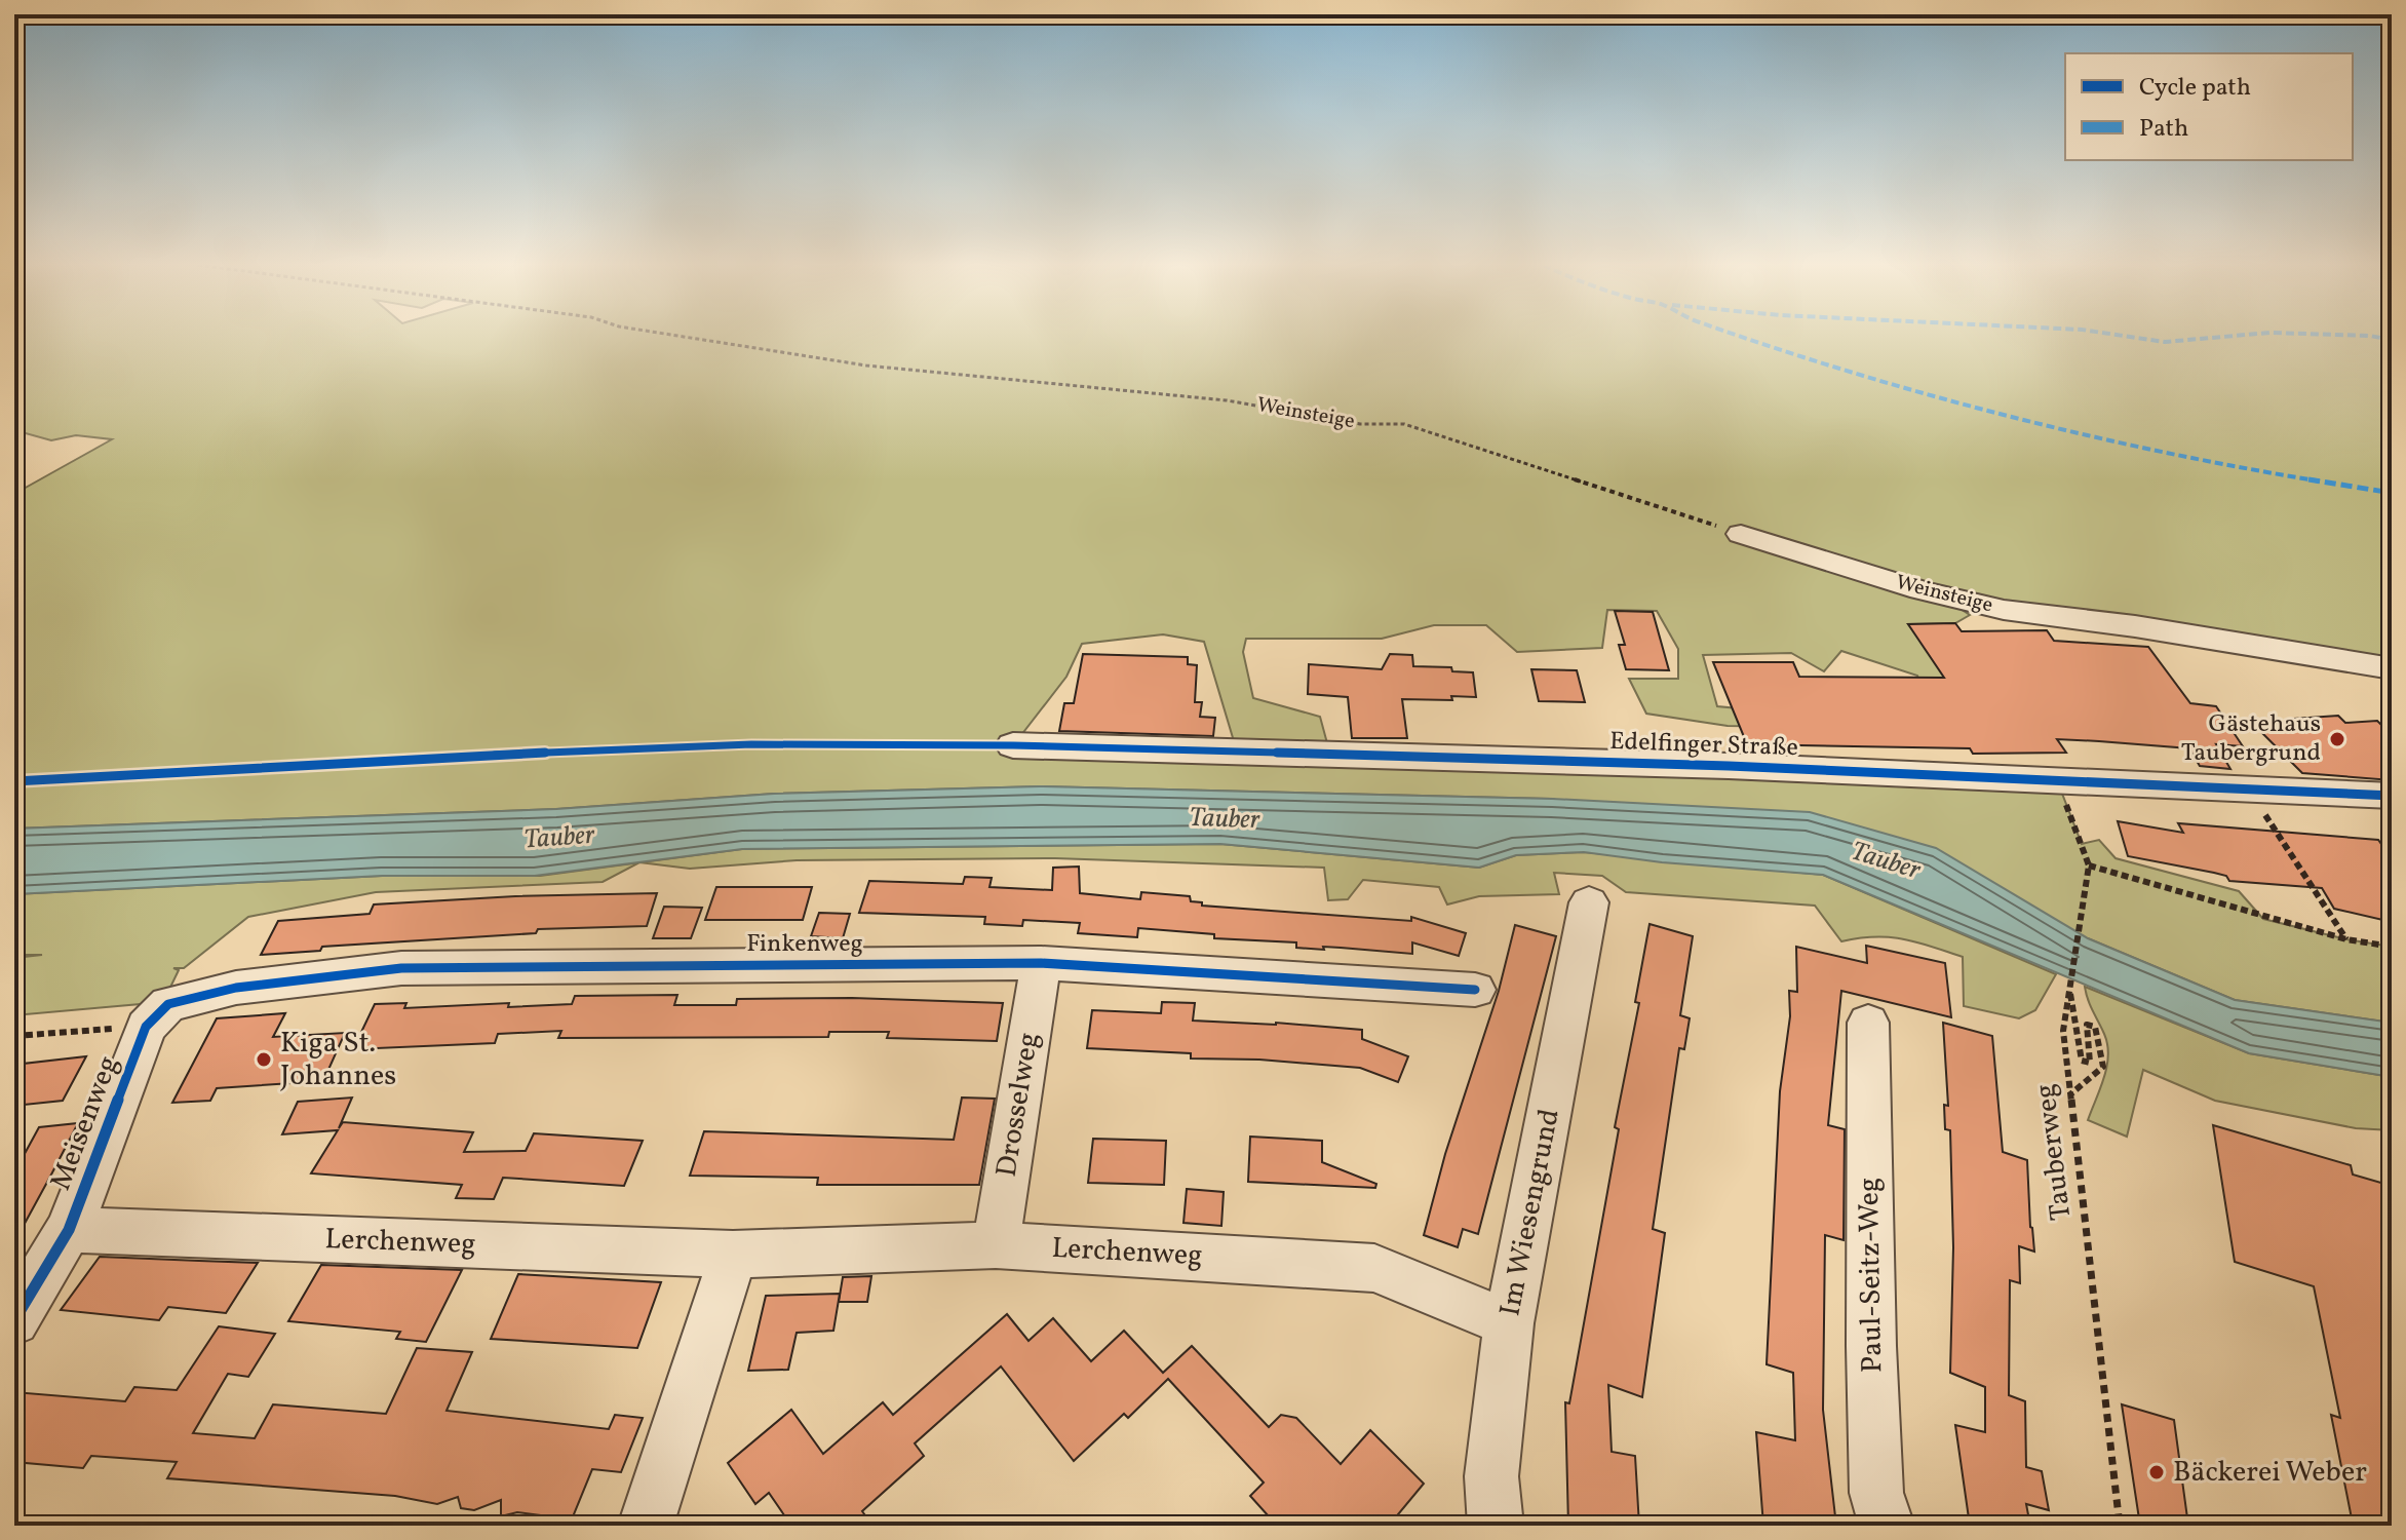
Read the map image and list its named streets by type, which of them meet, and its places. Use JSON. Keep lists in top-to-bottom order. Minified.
{"streets":{"street":["Weinsteige","Edelfinger Straße","Finkenweg","Drosselweg","Meisenweg","Im Wiesengrund","Lerchenweg","Paul-Seitz-Weg"],"path":["Tauberweg"]},"crossings":[["Edelfinger Straße","Tauberweg"],["Finkenweg","Drosselweg"],["Finkenweg","Meisenweg"],["Drosselweg","Lerchenweg"],["Meisenweg","Lerchenweg"],["Im Wiesengrund","Lerchenweg"]],"water":["Tauber"],"places":["Gästehaus Taubergrund","Kiga St. Johannes","Bäckerei Weber"],"legend":["Cycle path","Path"]}
